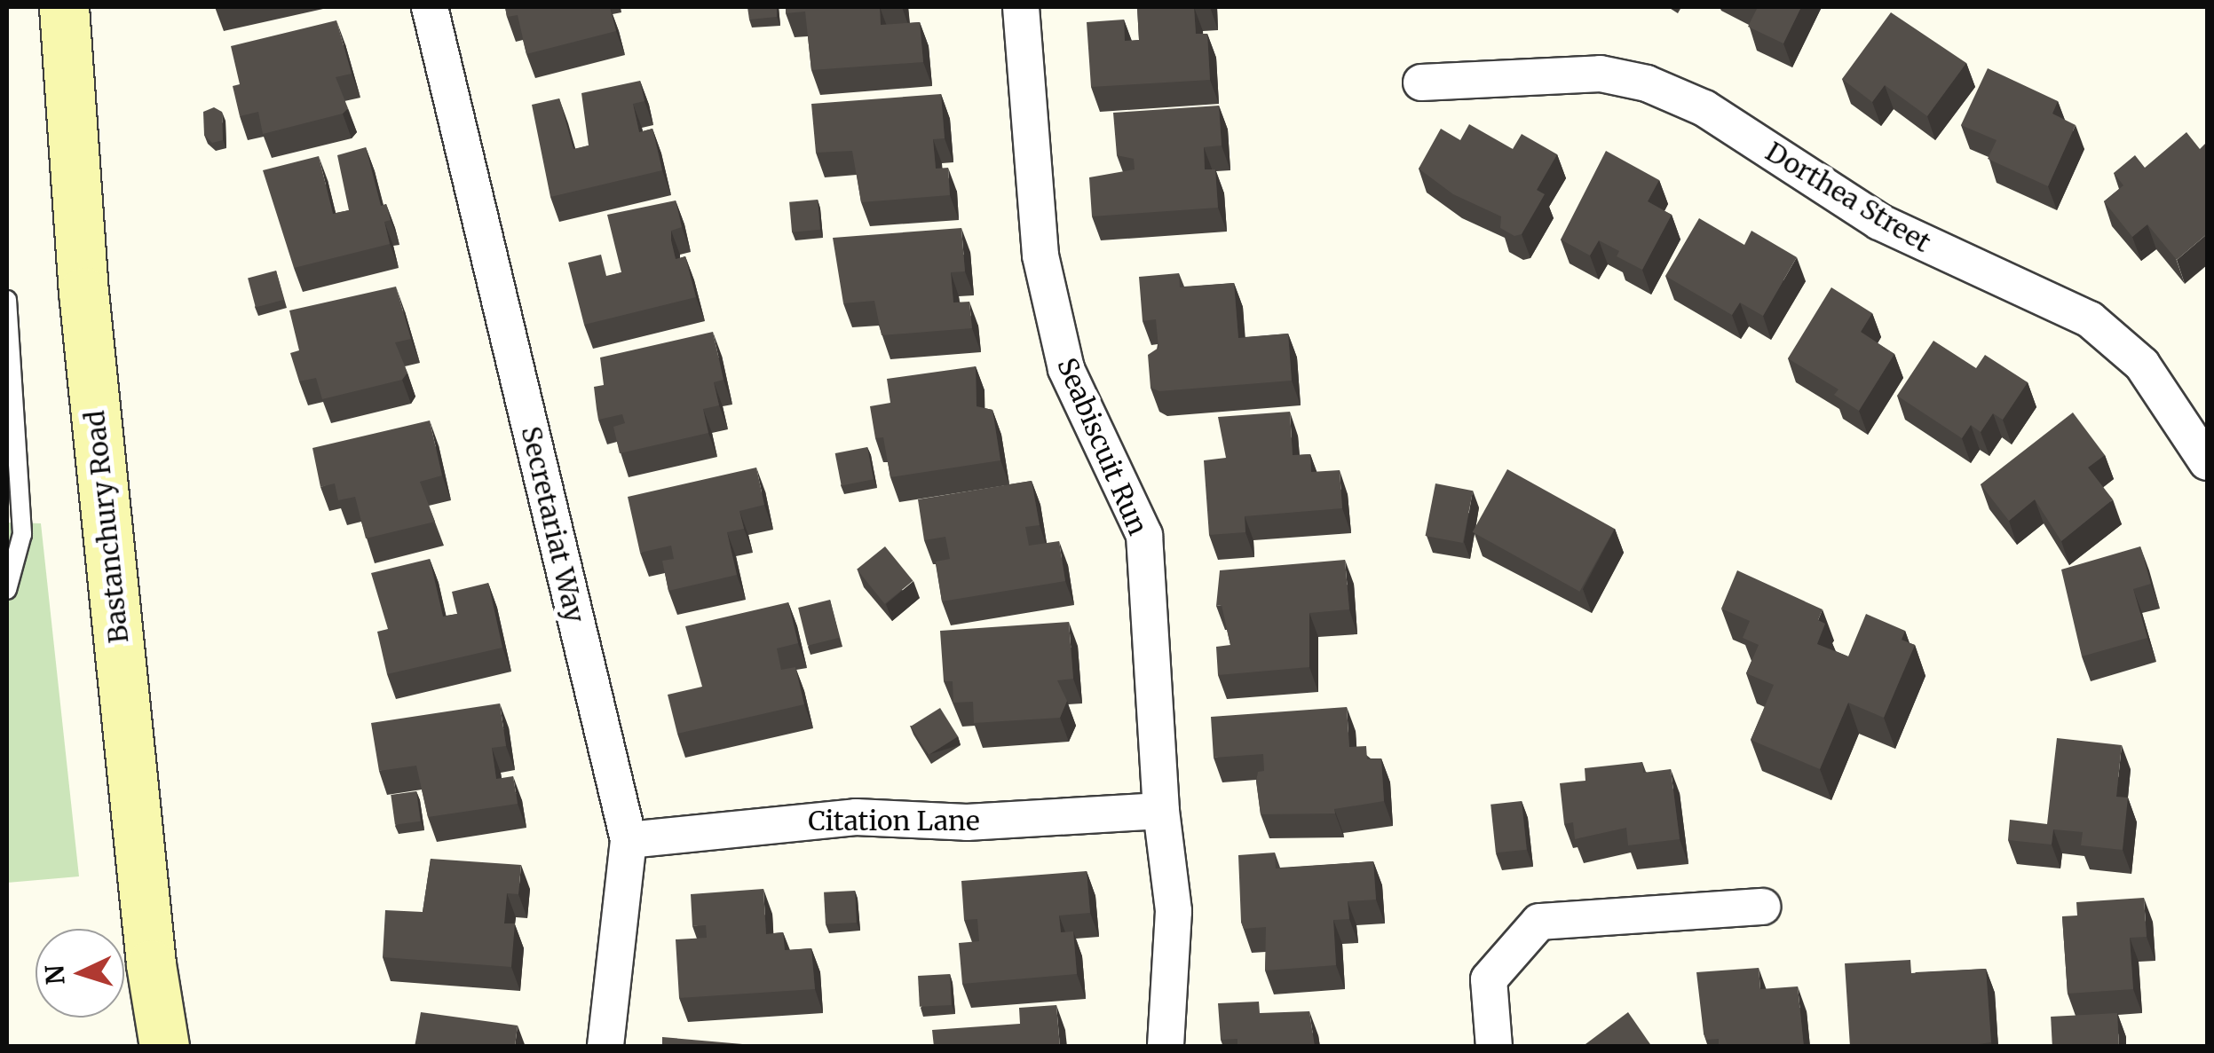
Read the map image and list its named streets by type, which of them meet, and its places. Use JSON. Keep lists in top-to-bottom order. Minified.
{"streets":{"main road":["Bastanchury Road"],"street":["Dorthea Street","Seabiscuit Run","Secretariat Way","Citation Lane"]},"crossings":[["Seabiscuit Run","Citation Lane"],["Secretariat Way","Citation Lane"]],"north":"left"}
